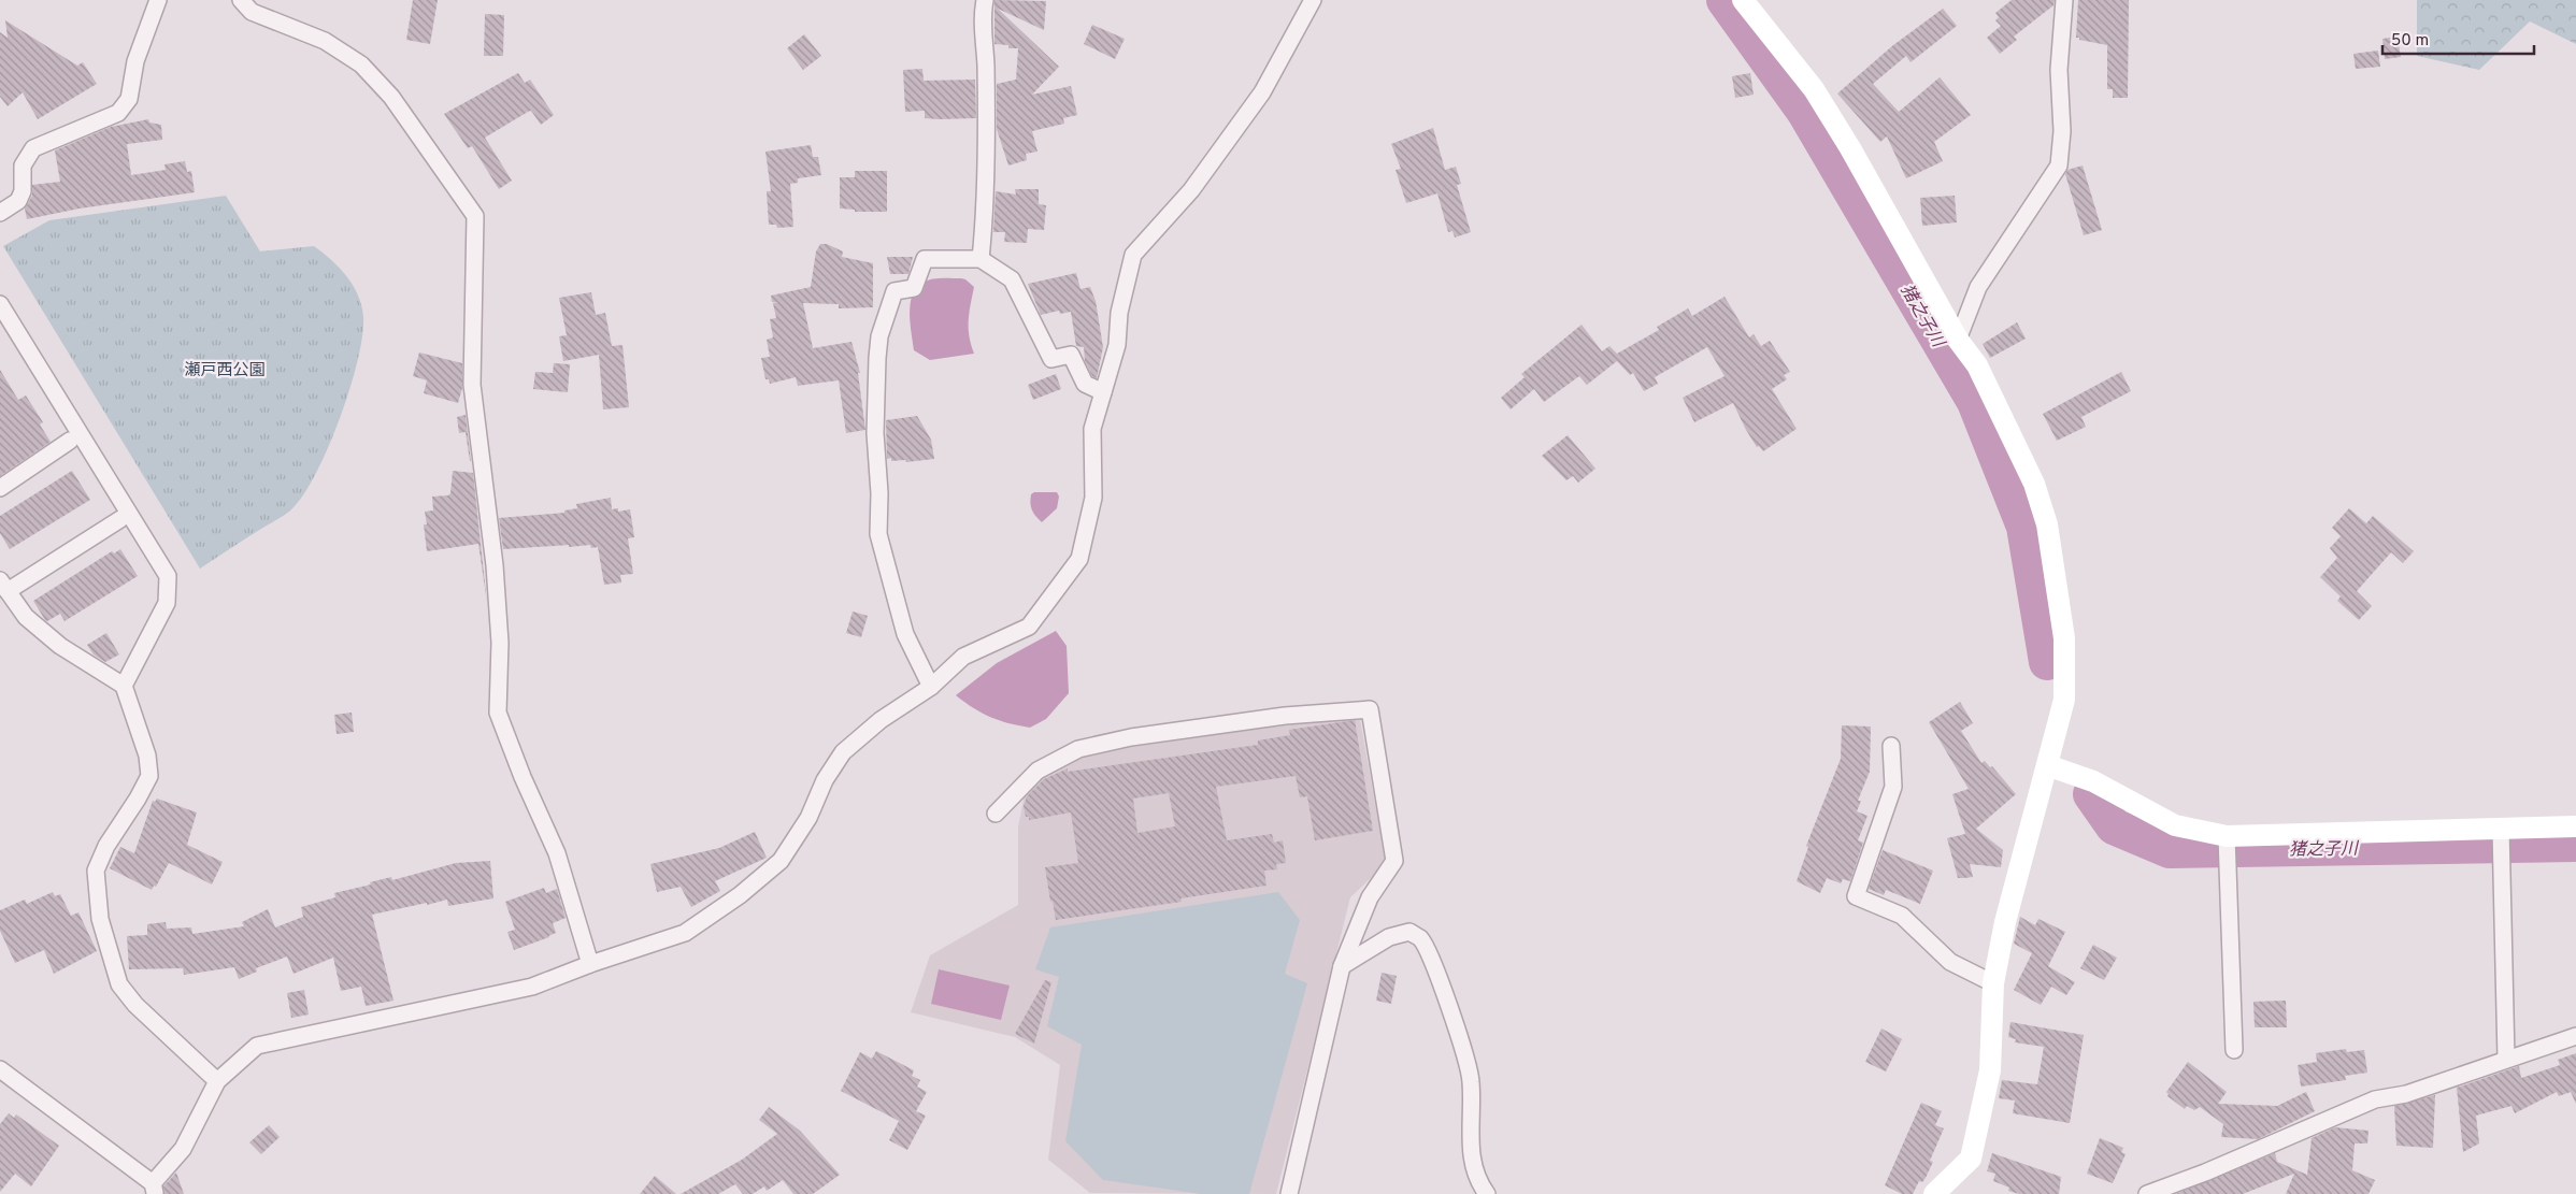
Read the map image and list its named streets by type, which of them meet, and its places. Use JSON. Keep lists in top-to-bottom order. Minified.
{"water":["猪之子川"],"parks":["瀬戸西公園"],"scale_bar":"50 m"}
